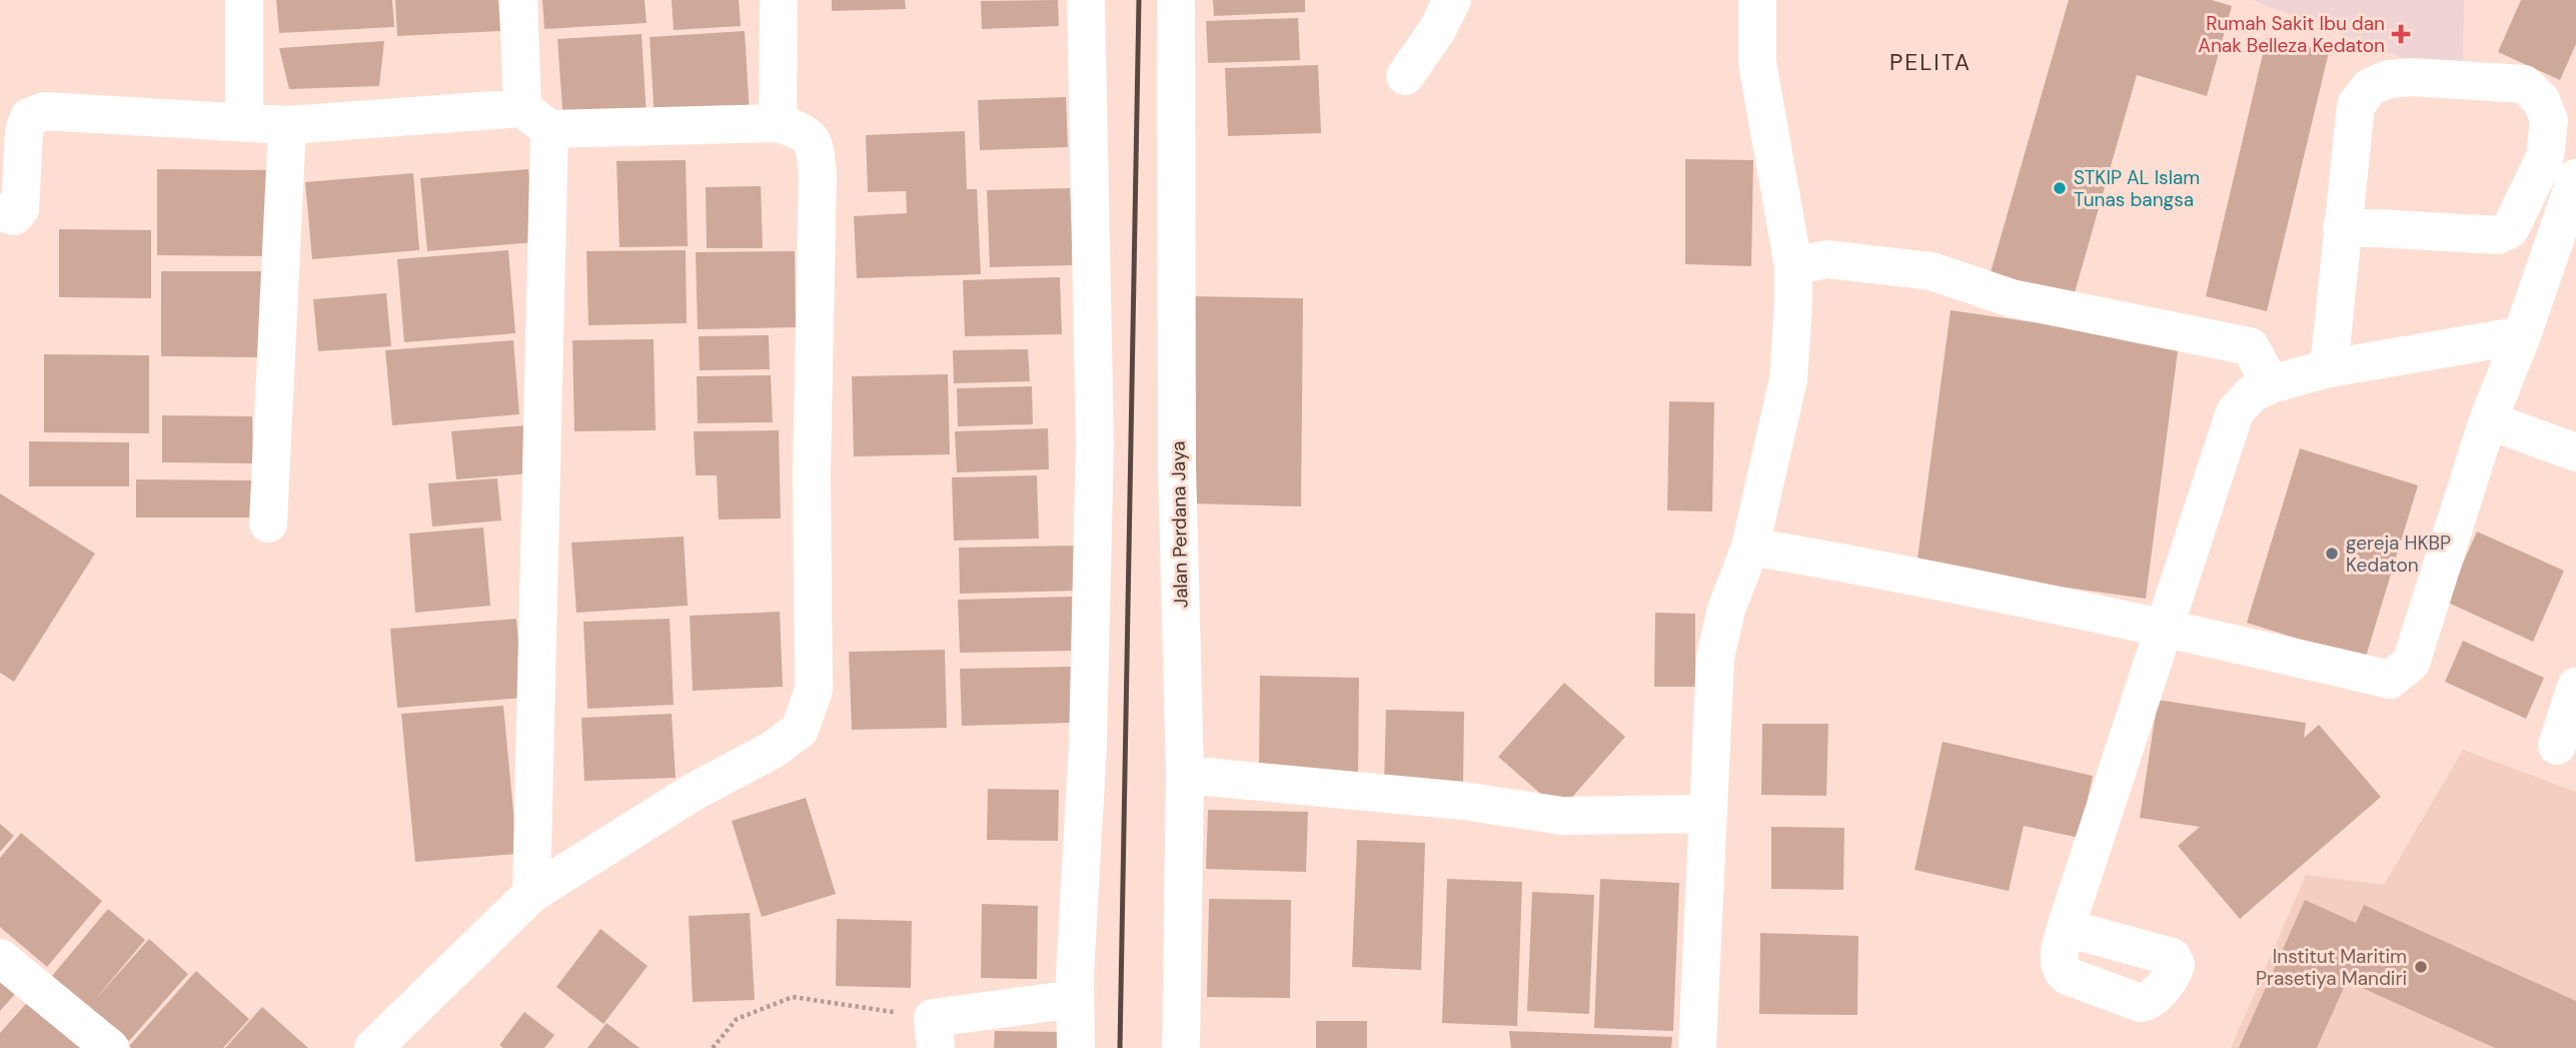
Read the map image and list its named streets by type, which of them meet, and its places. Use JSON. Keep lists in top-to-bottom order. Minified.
{"streets":{"street":["Jalan Perdana Jaya"]},"districts":["PELITA"],"places":{"health":["Rumah Sakit Ibu dan Anak Belleza Kedaton"],"other":["STKIP AL Islam Tunas bangsa","gereja HKBP Kedaton","Institut Maritim Prasetiya Mandiri"]}}
